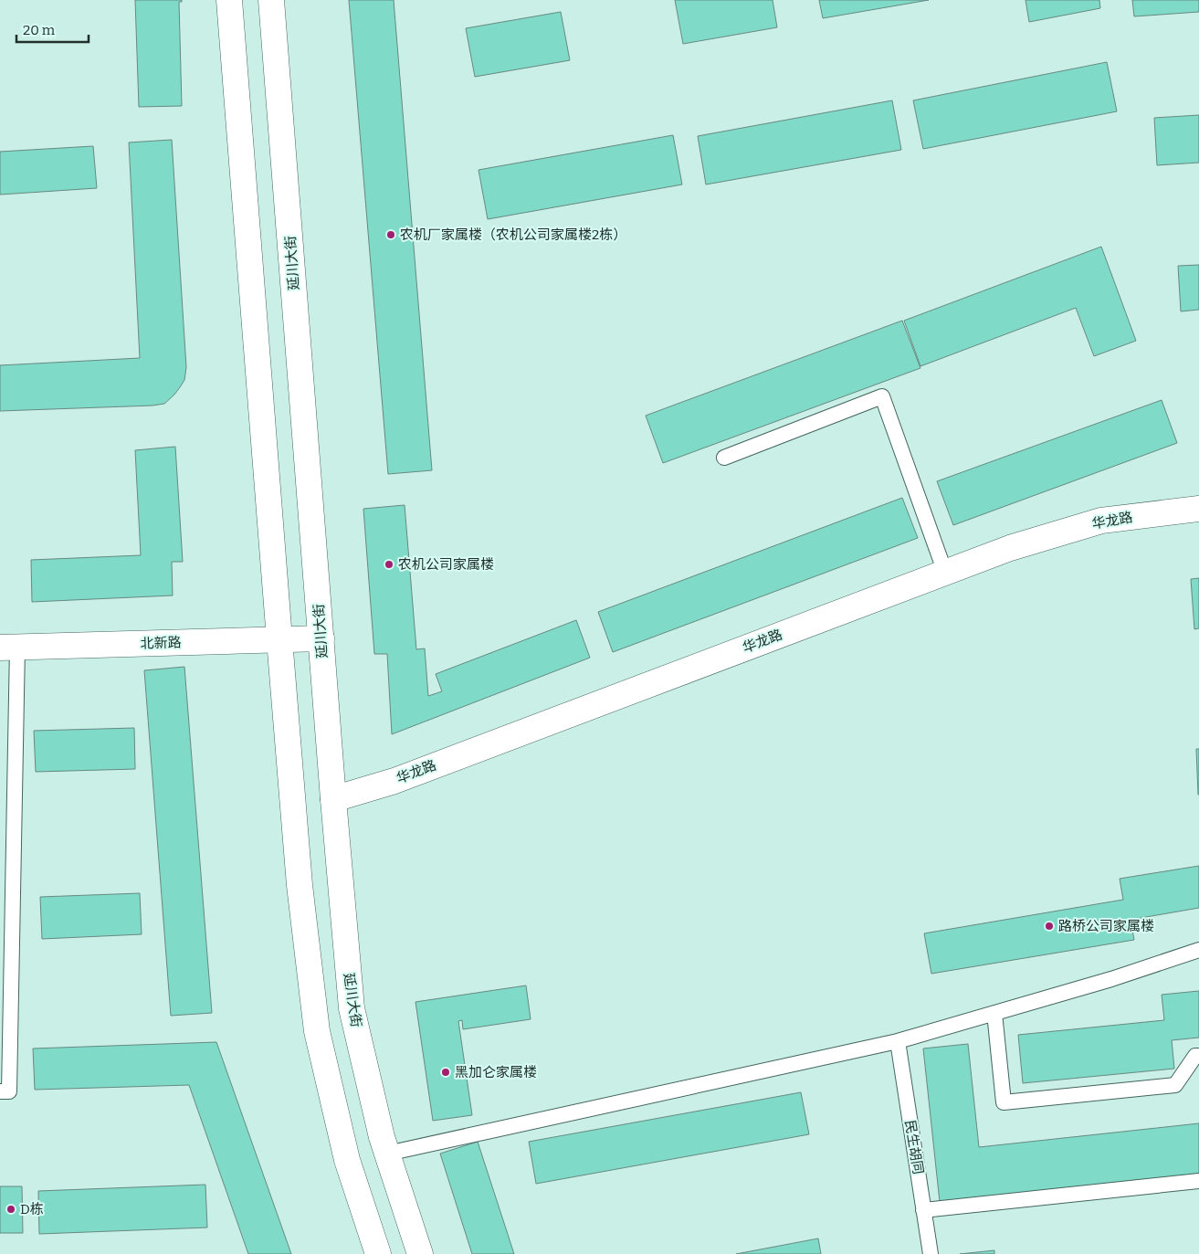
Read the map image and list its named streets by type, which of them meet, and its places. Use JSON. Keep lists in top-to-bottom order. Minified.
{"streets":{"main road":["延川大街","华龙路","北新路"],"lane":["民生胡同"]},"crossings":[["延川大街","华龙路"],["延川大街","北新路"]],"places":["农机厂家属楼（农机公司家属楼2栋）","农机公司家属楼","路桥公司家属楼","黑加仑家属楼","D栋"],"scale_bar":"20 m"}
